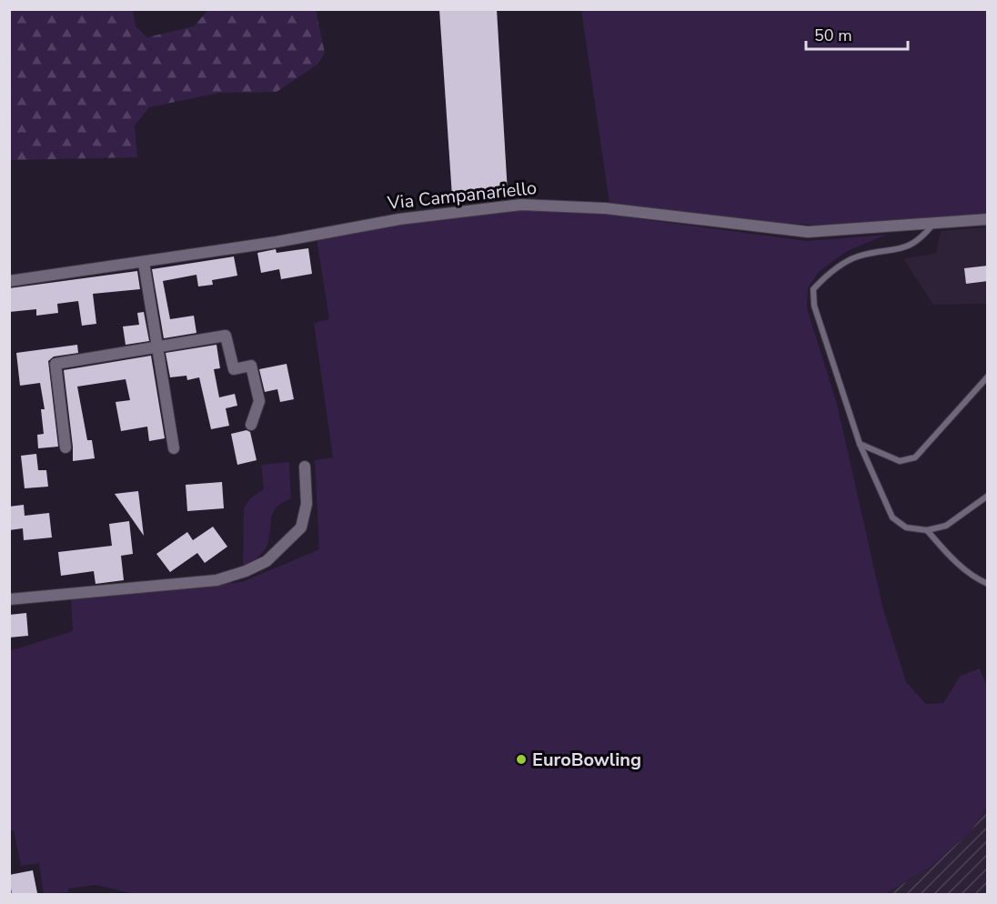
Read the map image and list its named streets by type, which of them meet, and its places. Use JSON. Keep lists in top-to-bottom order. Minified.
{"streets":{"street":["Via Campanariello"]},"places":["EuroBowling"],"scale_bar":"50 m"}
